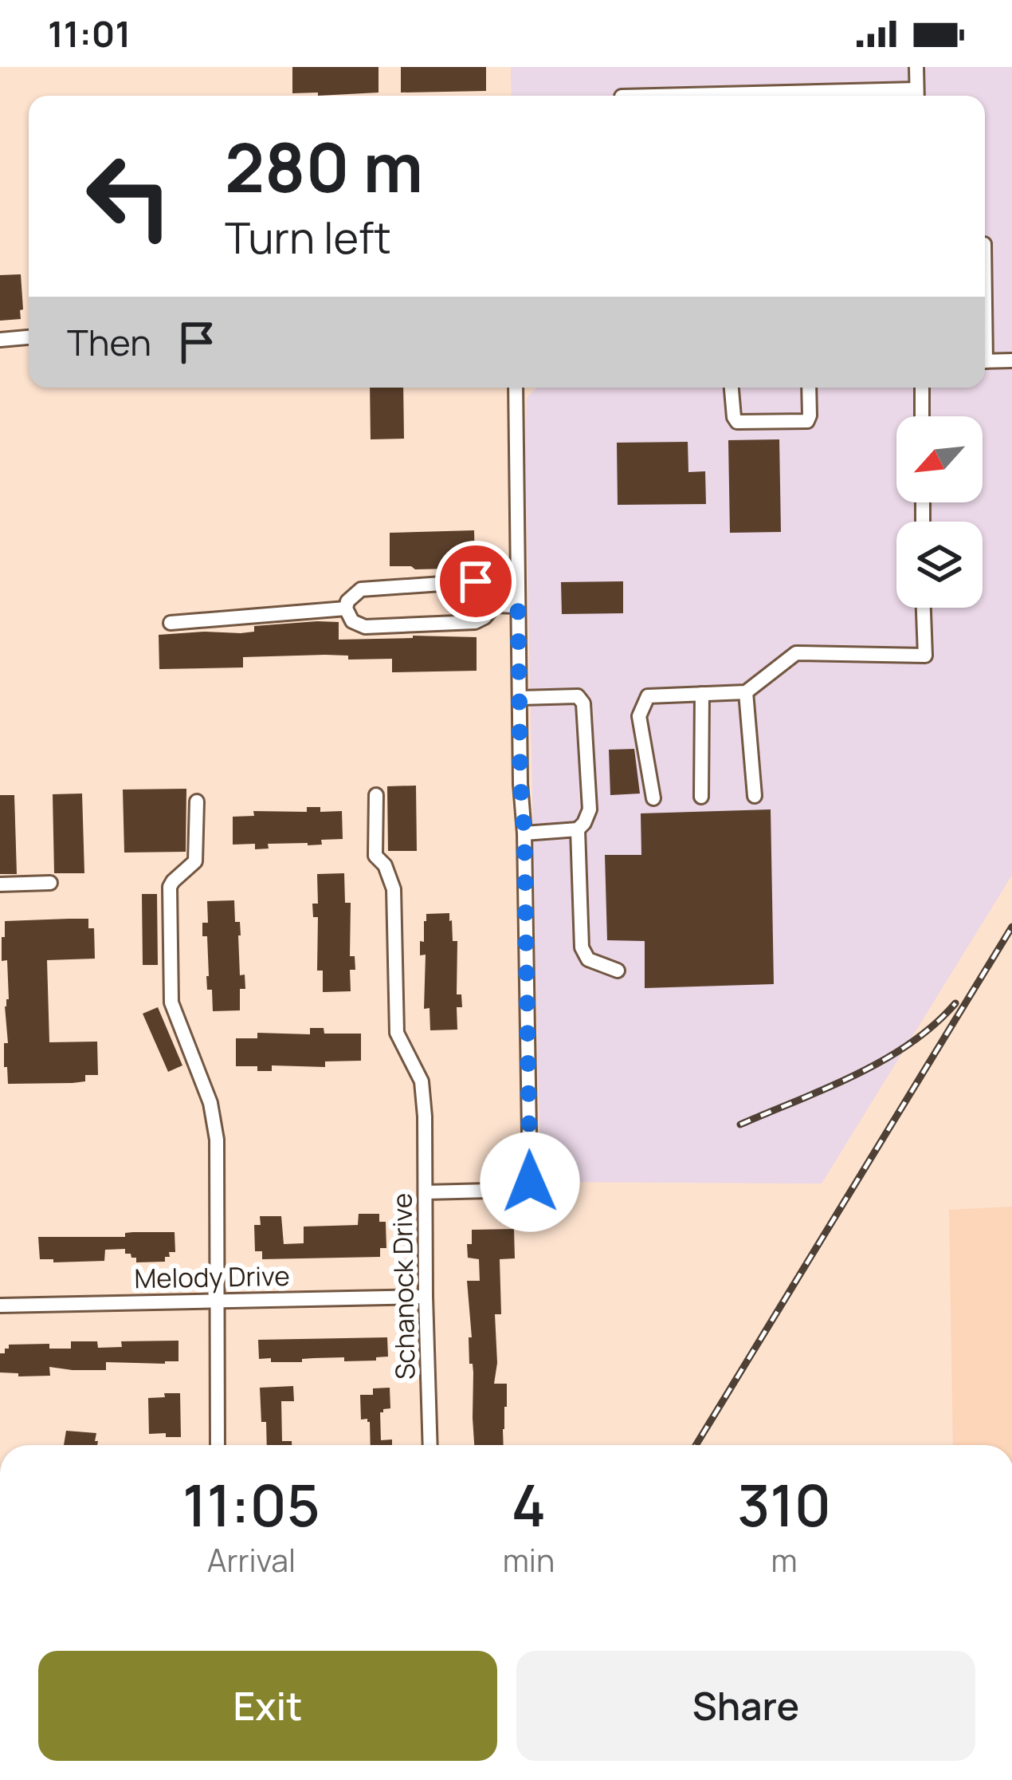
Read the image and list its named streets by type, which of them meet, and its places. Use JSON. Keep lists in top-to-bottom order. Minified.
{"streets":{"street":["Melody Drive","Schanock Drive"]},"crossings":[["Melody Drive","Schanock Drive"]],"north":"bottom left","page":{"status":"11:01","turn":["280 m","Turn left"],"then":"Then","eta":["11:05","Arrival","4","min","310","m"],"buttons":["Exit","Share"]}}
